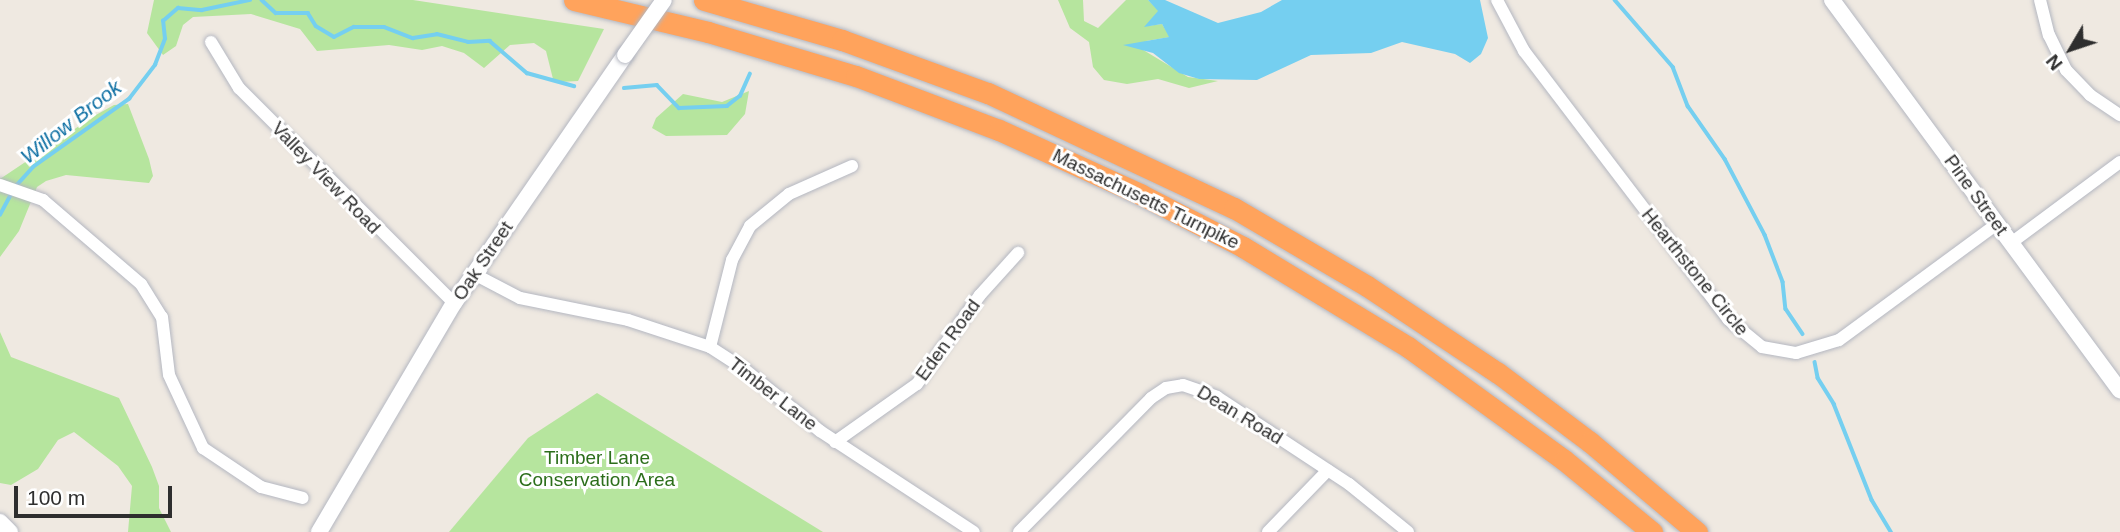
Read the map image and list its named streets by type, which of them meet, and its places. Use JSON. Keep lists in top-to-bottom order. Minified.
{"streets":{"highway":["Massachusetts Turnpike"],"main road":["Pine Street","Oak Street"],"street":["Valley View Road","Hearthstone Circle","Eden Road","Timber Lane","Dean Road"]},"crossings":[["Valley View Road","Oak Street"],["Pine Street","Hearthstone Circle"],["Oak Street","Timber Lane"],["Eden Road","Timber Lane"]],"water":["Willow Brook"],"parks":["Timber Lane Conservation Area"],"scale_bar":"100 m","north":"bottom left"}
